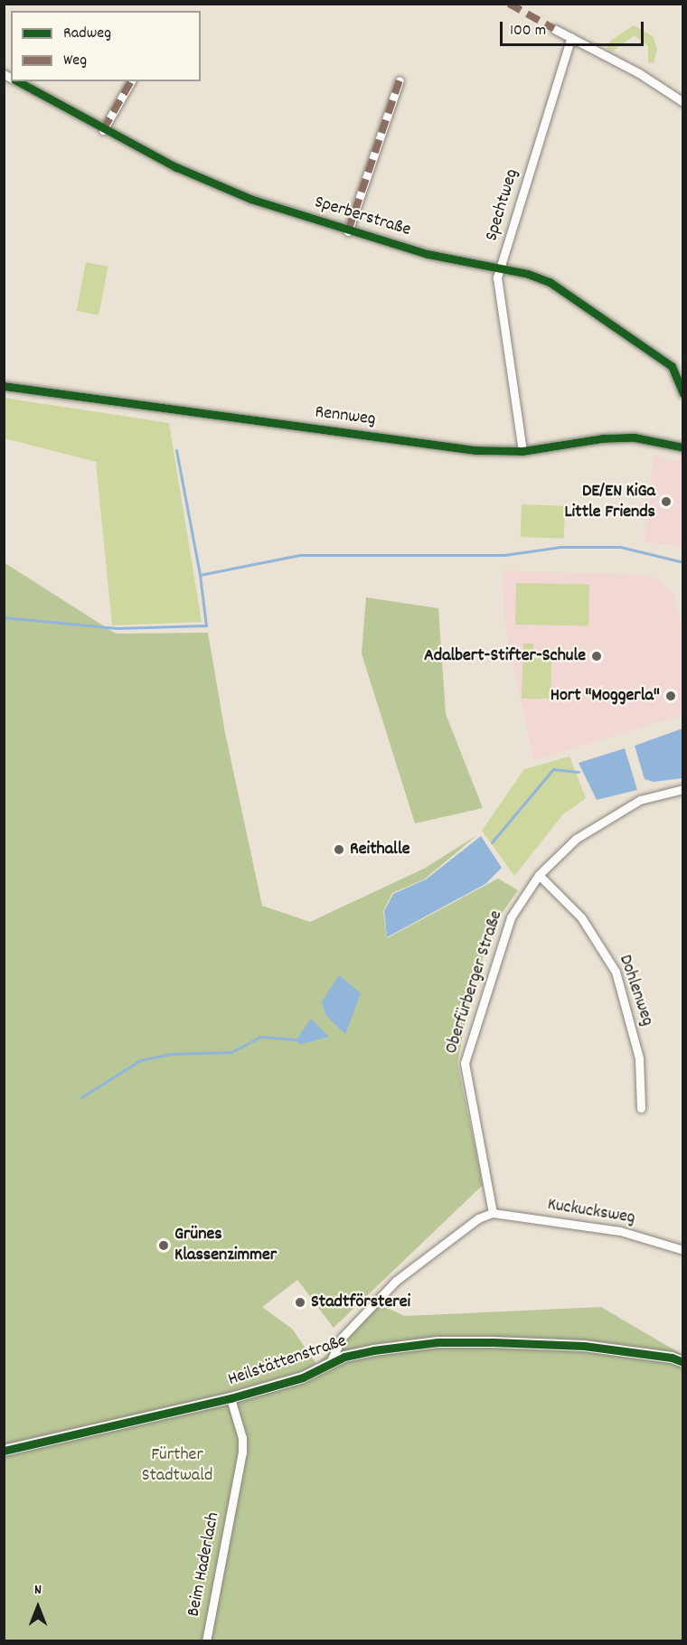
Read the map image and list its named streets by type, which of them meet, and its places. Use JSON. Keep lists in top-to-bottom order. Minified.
{"streets":{"street":["Spechtweg","Sperberstraße","Rennweg","Oberfürberger Straße","Dohlenweg","Kuckucksweg","Heilstättenstraße","Beim Haderlach"]},"crossings":[["Spechtweg","Sperberstraße"],["Spechtweg","Rennweg"],["Oberfürberger Straße","Dohlenweg"],["Oberfürberger Straße","Kuckucksweg"],["Heilstättenstraße","Beim Haderlach"]],"parks":["Fürther Stadtwald"],"places":["DE/EN KiGa Little Friends","Adalbert-Stifter-Schule","Hort \"Moggerla\"","Reithalle","Grünes Klassenzimmer","Stadtförsterei"],"legend":["Radweg","Weg"],"scale_bar":"100 m","north":"top"}
